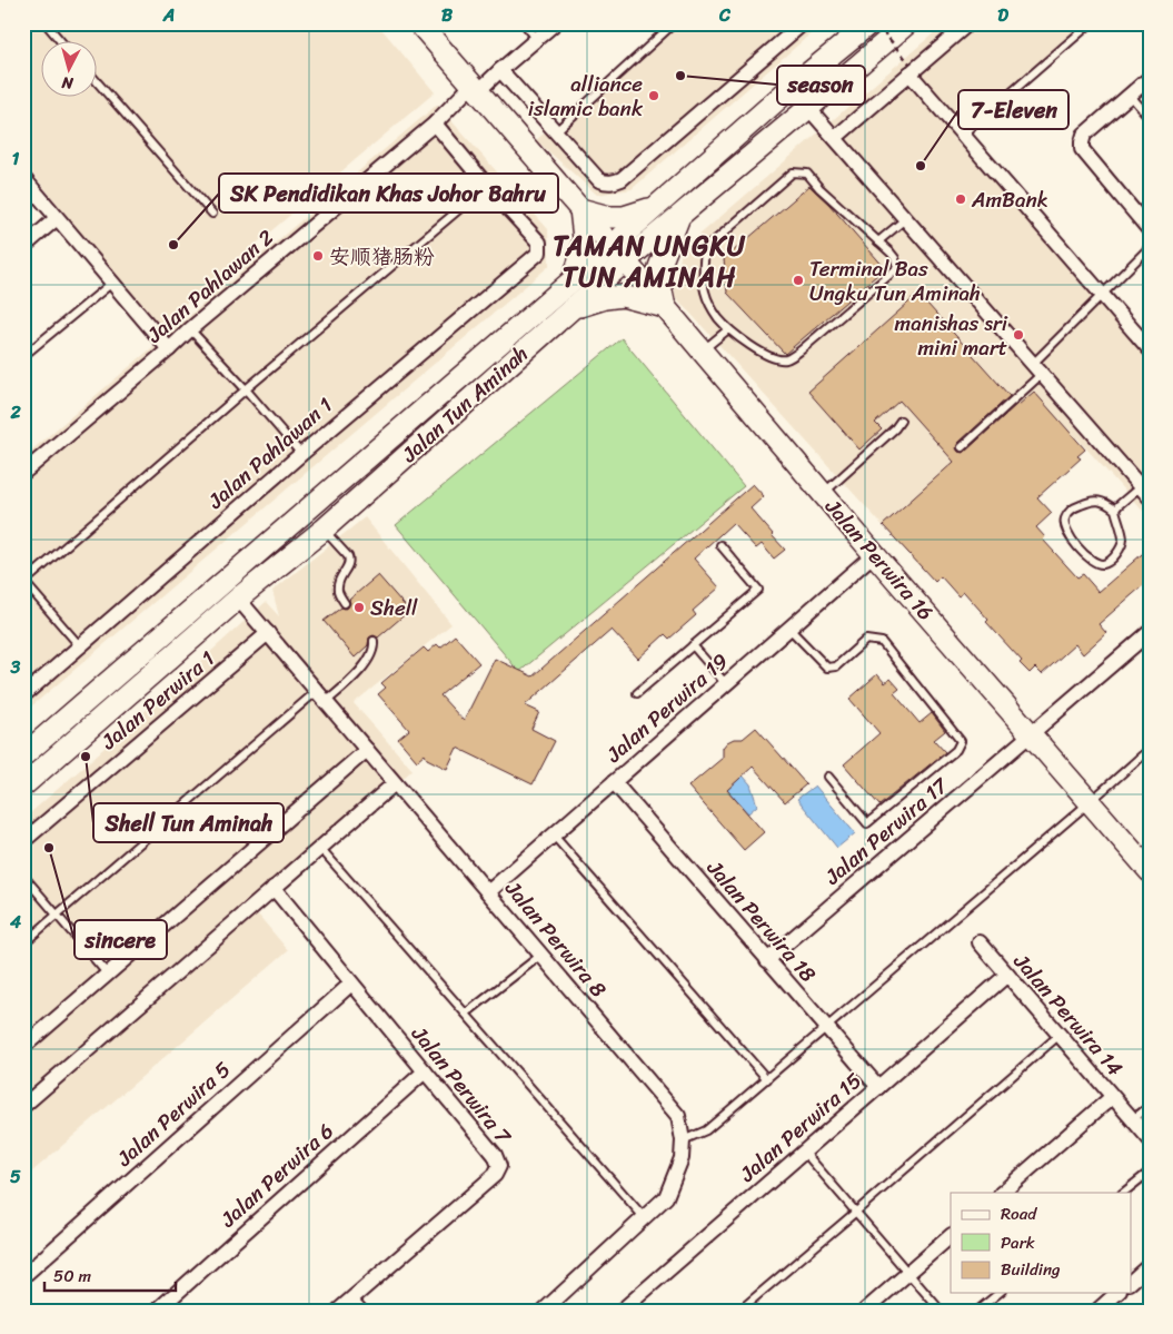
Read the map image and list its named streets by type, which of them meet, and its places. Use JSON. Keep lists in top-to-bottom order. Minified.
{"streets":{"main road":["Jalan Tun Aminah","Jalan Perwira 16"],"street":["Jalan Pahlawan 2","Jalan Pahlawan 1","Jalan Perwira 1","Jalan Perwira 19","Jalan Perwira 17","Jalan Perwira 18","Jalan Perwira 8","Jalan Perwira 14","Jalan Perwira 7","Jalan Perwira 5","Jalan Perwira 15","Jalan Perwira 6"]},"crossings":[["Jalan Pahlawan 2","Jalan Perwira 16"],["Jalan Tun Aminah","Jalan Perwira 16"],["Jalan Tun Aminah","Jalan Perwira 8"],["Jalan Perwira 16","Jalan Perwira 19"],["Jalan Perwira 16","Jalan Perwira 17"],["Jalan Perwira 1","Jalan Perwira 8"],["Jalan Perwira 19","Jalan Perwira 18"],["Jalan Perwira 19","Jalan Perwira 8"],["Jalan Perwira 17","Jalan Perwira 18"],["Jalan Perwira 18","Jalan Perwira 15"],["Jalan Perwira 14","Jalan Perwira 15"],["Jalan Perwira 7","Jalan Perwira 5"],["Jalan Perwira 7","Jalan Perwira 6"]],"districts":["TAMAN UNGKU TUN AMINAH"],"places":["season","alliance islamic bank","7-Eleven","AmBank","SK Pendidikan Khas Johor Bahru","安顺猪肠粉","Terminal Bas Ungku Tun Aminah","manishas sri mini mart","Shell","Shell Tun Aminah","sincere"],"legend":["Road","Park","Building"],"scale_bar":"50 m","north":"bottom","grid":{"columns":["A","B","C","D"],"rows":["1","2","3","4","5"]}}
